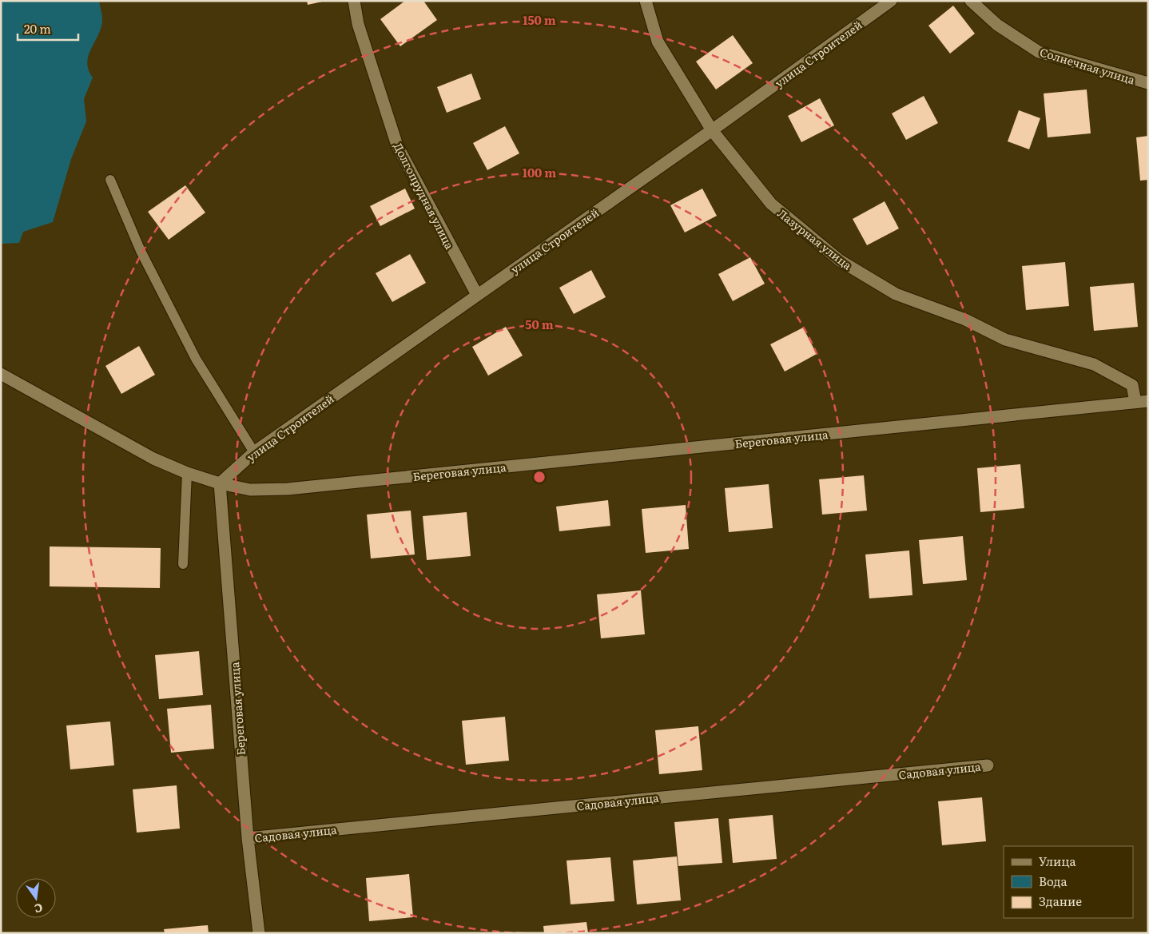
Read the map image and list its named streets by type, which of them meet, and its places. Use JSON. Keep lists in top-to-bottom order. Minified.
{"streets":{"street":["улица Строителей","Солнечная улица","Долгопрудная улица","Лазурная улица","Береговая улица","Садовая улица"]},"crossings":[["улица Строителей","Долгопрудная улица"],["улица Строителей","Лазурная улица"],["улица Строителей","Береговая улица"],["Лазурная улица","Береговая улица"],["Береговая улица","Садовая улица"]],"legend":["Улица","Вода","Здание"],"scale_bar":"20 m","north":"bottom","rings":["150 m","100 m","50 m"]}
